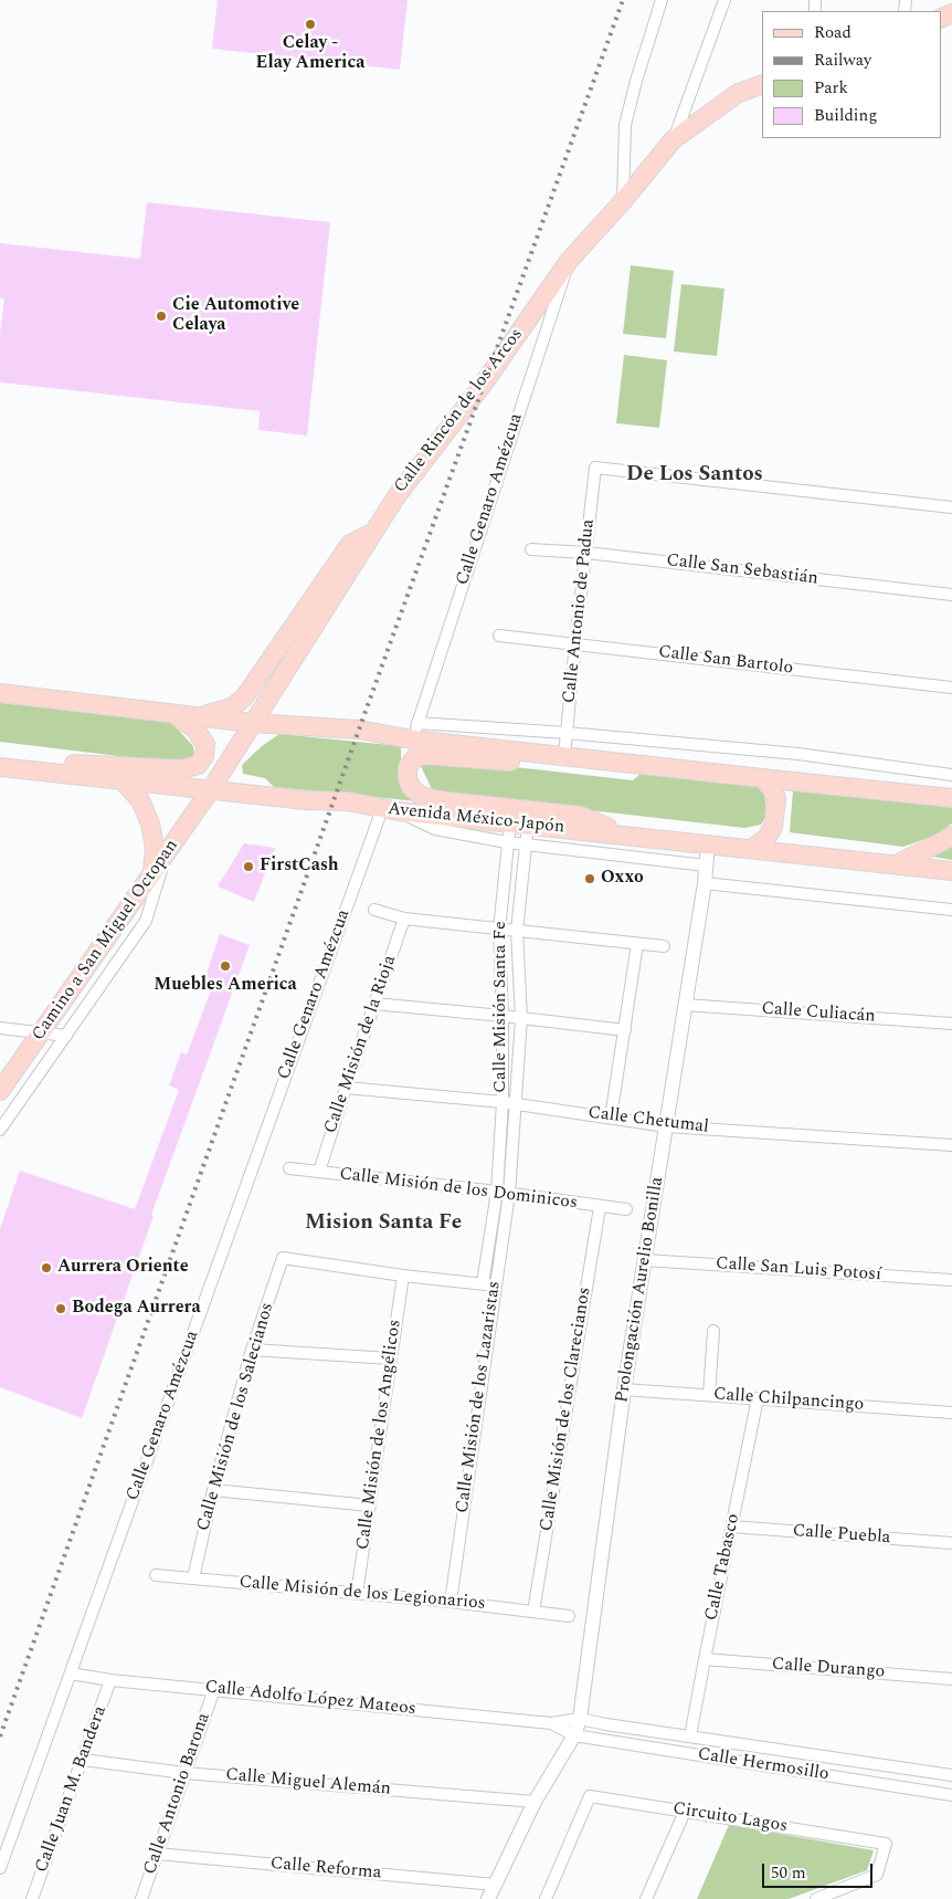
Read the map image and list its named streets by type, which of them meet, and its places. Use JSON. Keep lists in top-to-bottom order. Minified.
{"streets":{"main road":["Calle Rincón de los Arcos","Avenida México-Japón","Camino a San Miguel Octopan"],"street":["Calle Genaro Amézcua","Calle San Sebastián","Calle Antonio de Padua","Calle San Bartolo","Calle Misión Santa Fe","Calle Culiacán","Calle Misión de la Rioja","Calle Chetumal","Calle Misión de los Dominicos","Calle San Luis Potosí","Prolongación Aurelio Bonilla","Calle Misión de los Lazaristas","Calle Chilpancingo","Calle Misión de los Clarecianos","Calle Misión de los Salecianos","Calle Misión de los Angélicos","Calle Puebla","Calle Tabasco","Calle Misión de los Legionarios","Calle Durango","Calle Adolfo López Mateos","Calle Hermosillo","Calle Miguel Alemán","Calle Juan M. Bandera","Calle Antonio Barona","Circuito Lagos","Calle Reforma"]},"crossings":[["Calle Rincón de los Arcos","Calle Genaro Amézcua"],["Calle Rincón de los Arcos","Avenida México-Japón"],["Calle Rincón de los Arcos","Camino a San Miguel Octopan"],["Calle Genaro Amézcua","Avenida México-Japón"],["Calle Genaro Amézcua","Calle Adolfo López Mateos"],["Calle San Sebastián","Calle Antonio de Padua"],["Calle Antonio de Padua","Calle San Bartolo"],["Avenida México-Japón","Camino a San Miguel Octopan"],["Avenida México-Japón","Calle Misión Santa Fe"],["Avenida México-Japón","Prolongación Aurelio Bonilla"],["Calle Misión Santa Fe","Calle Chetumal"],["Calle Misión Santa Fe","Calle Misión de los Dominicos"],["Calle Misión Santa Fe","Calle Misión de los Lazaristas"],["Calle Culiacán","Prolongación Aurelio Bonilla"],["Calle Misión de la Rioja","Calle Chetumal"],["Calle Misión de la Rioja","Calle Misión de los Dominicos"],["Calle Chetumal","Prolongación Aurelio Bonilla"],["Calle Misión de los Dominicos","Calle Misión de los Lazaristas"],["Calle Misión de los Dominicos","Calle Misión de los Clarecianos"],["Calle San Luis Potosí","Prolongación Aurelio Bonilla"],["Prolongación Aurelio Bonilla","Calle Chilpancingo"],["Prolongación Aurelio Bonilla","Calle Adolfo López Mateos"],["Prolongación Aurelio Bonilla","Calle Hermosillo"],["Prolongación Aurelio Bonilla","Calle Miguel Alemán"],["Prolongación Aurelio Bonilla","Calle Reforma"],["Calle Misión de los Lazaristas","Calle Misión de los Legionarios"],["Calle Chilpancingo","Calle Tabasco"],["Calle Misión de los Clarecianos","Calle Misión de los Legionarios"],["Calle Misión de los Salecianos","Calle Misión de los Angélicos"],["Calle Misión de los Salecianos","Calle Misión de los Legionarios"],["Calle Misión de los Angélicos","Calle Misión de los Legionarios"],["Calle Puebla","Calle Tabasco"],["Calle Tabasco","Calle Durango"],["Calle Tabasco","Calle Hermosillo"],["Calle Adolfo López Mateos","Calle Hermosillo"],["Calle Adolfo López Mateos","Calle Juan M. Bandera"],["Calle Adolfo López Mateos","Calle Antonio Barona"],["Calle Miguel Alemán","Calle Juan M. Bandera"],["Calle Miguel Alemán","Calle Antonio Barona"],["Calle Antonio Barona","Calle Reforma"]],"districts":["De Los Santos","Mision Santa Fe"],"places":["Celay - Elay America","Cie Automotive Celaya","FirstCash","Oxxo","Muebles America","Aurrera Oriente","Bodega Aurrera"],"legend":["Road","Railway","Park","Building"],"scale_bar":"50 m"}
